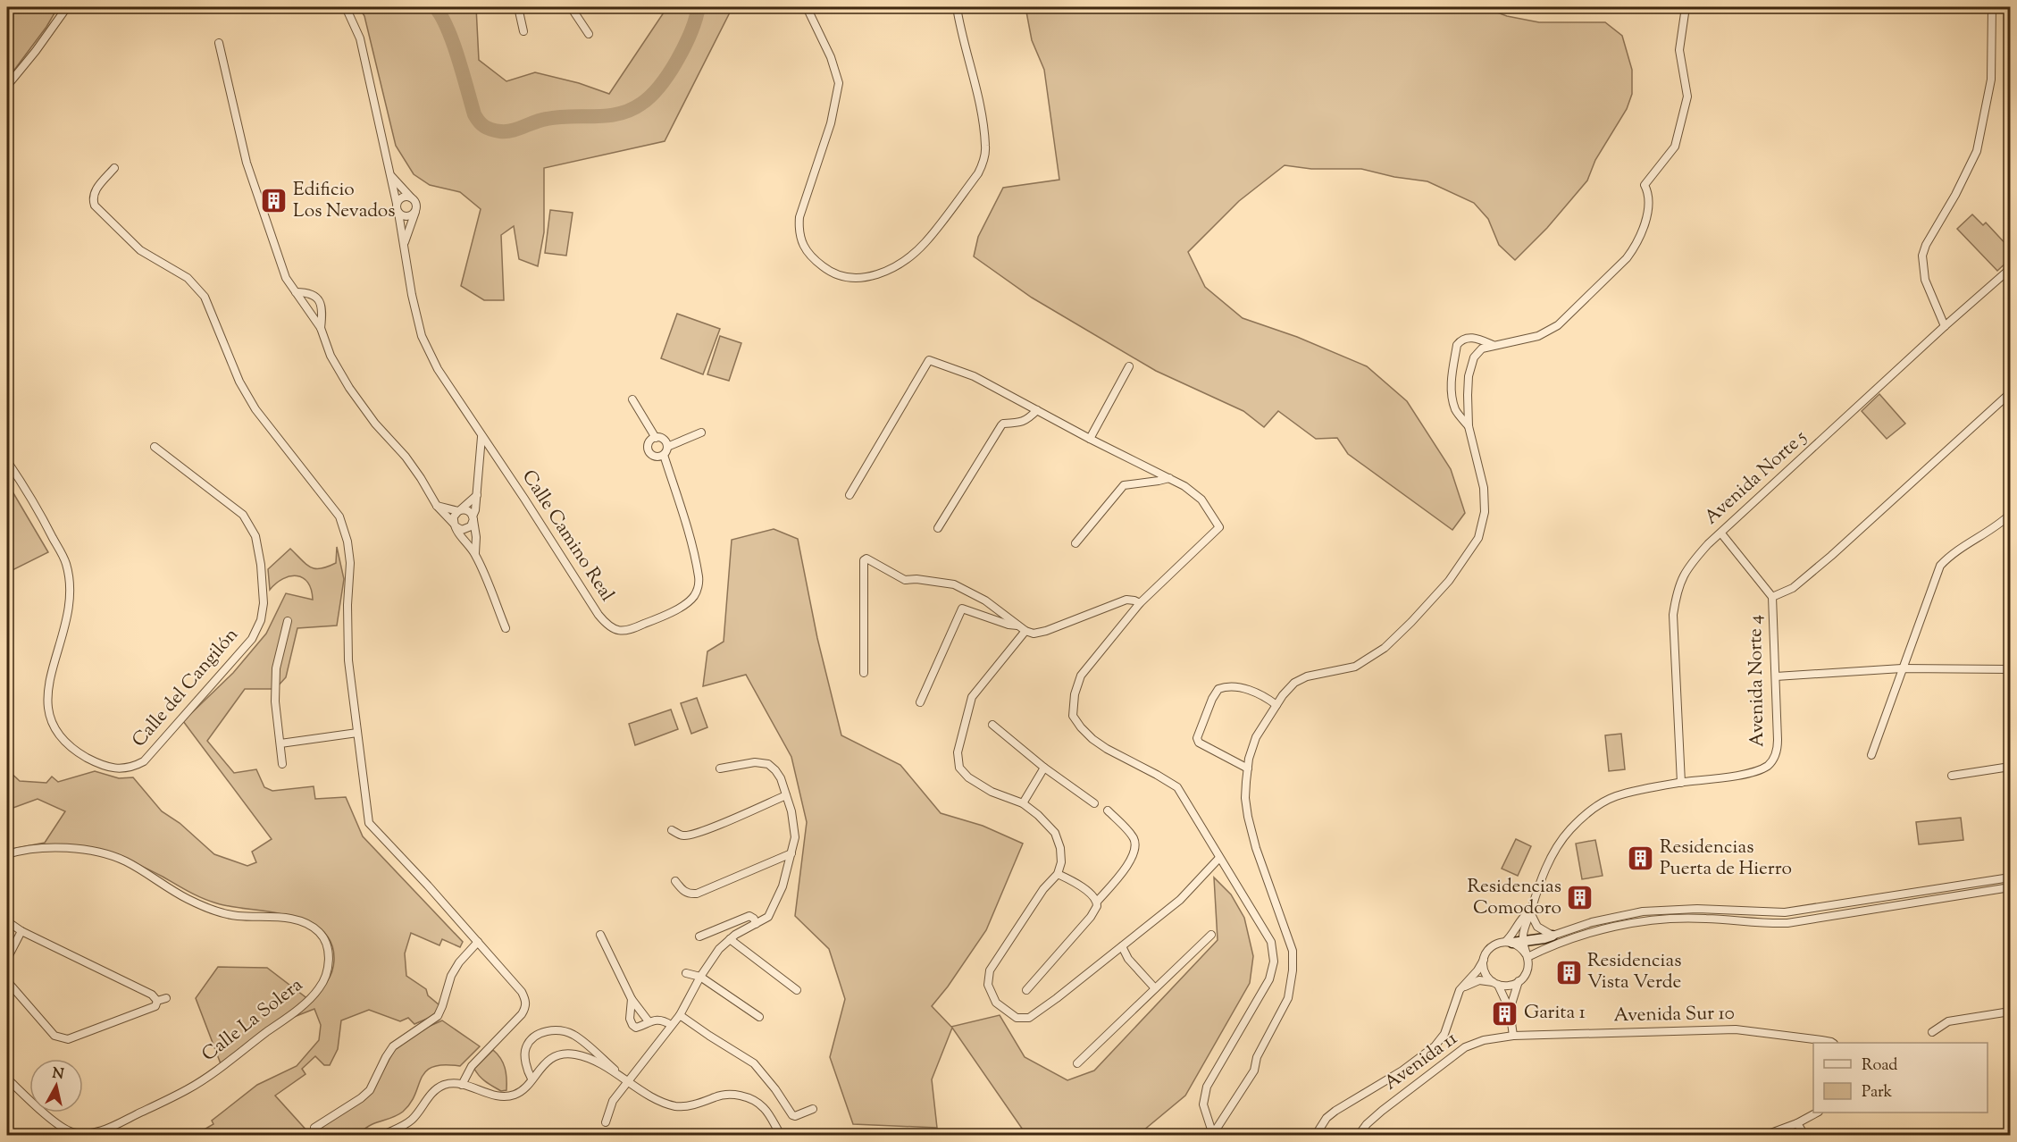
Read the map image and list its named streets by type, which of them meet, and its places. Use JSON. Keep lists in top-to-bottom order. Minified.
{"streets":{"street":["Avenida Norte 5","Calle Camino Real","Avenida Norte 4","Calle del Cangilón","Avenida Sur 10","Calle La Solera","Avenida 11"]},"crossings":[["Avenida Norte 5","Avenida Norte 4"],["Avenida Sur 10","Avenida 11"]],"places":{"building":["Edificio Los Nevados","Residencias Puerta de Hierro","Residencias Comodoro","Residencias Vista Verde","Garita 1"]},"legend":["Road","Park"],"north":"top"}
